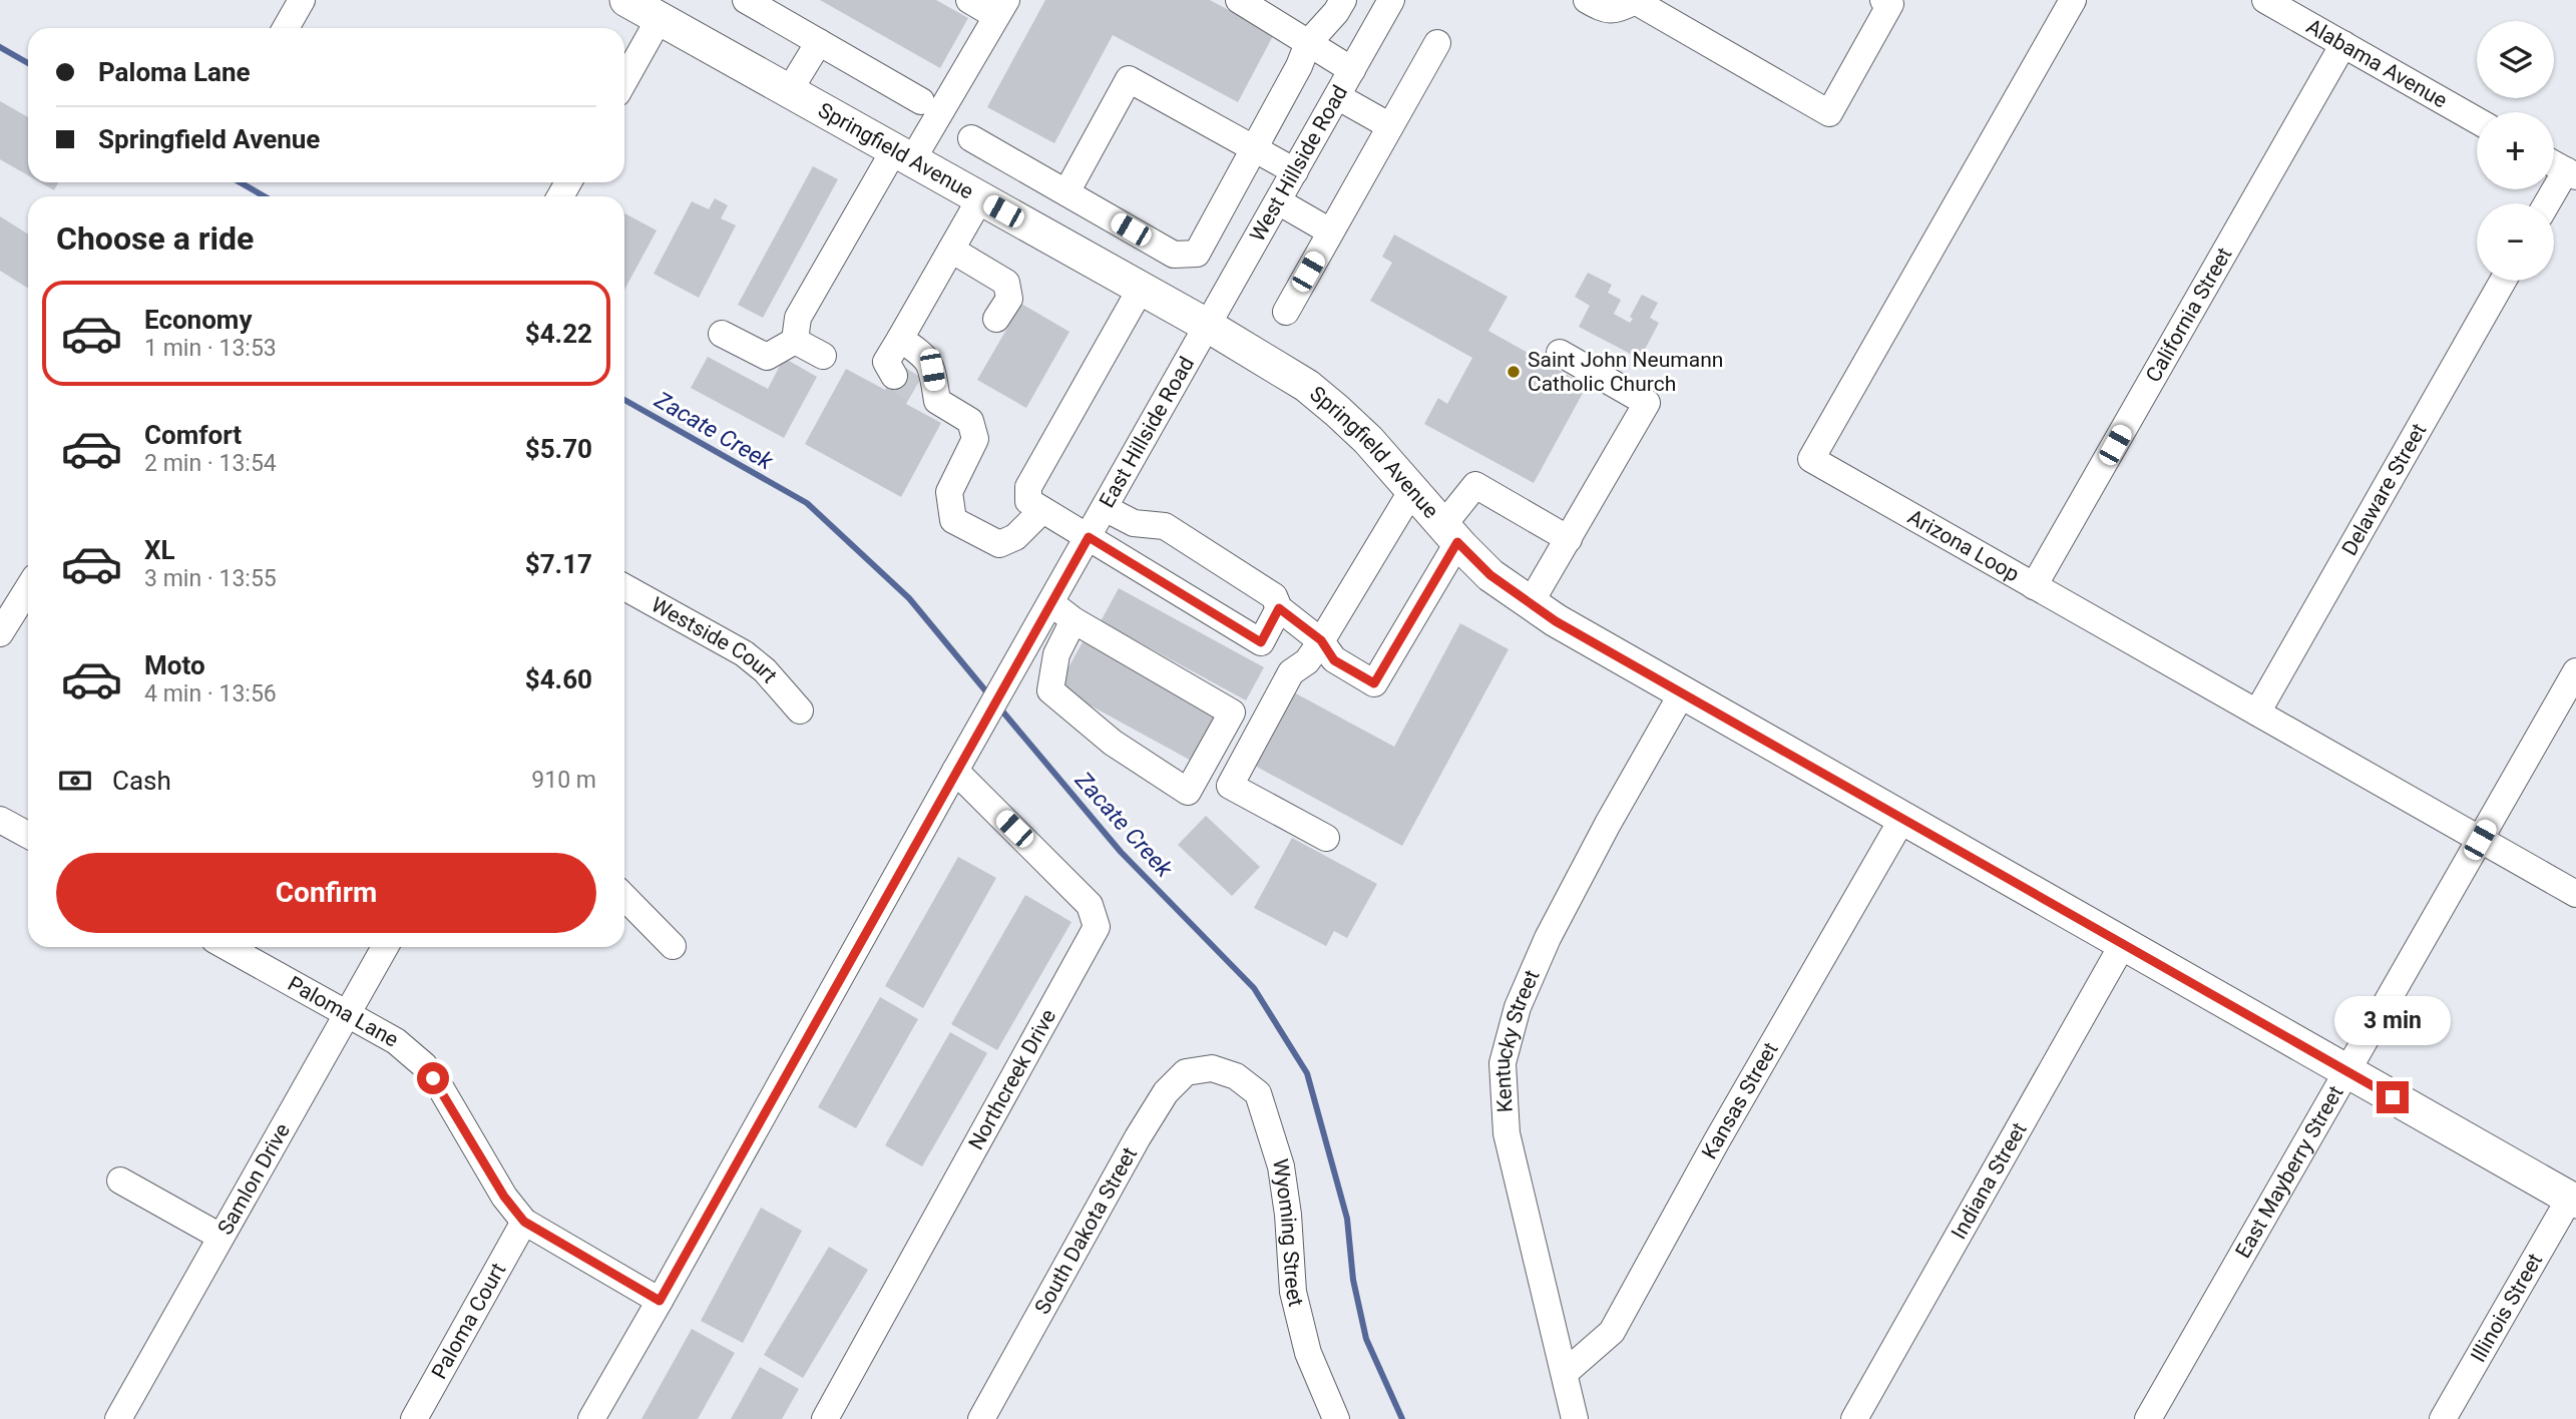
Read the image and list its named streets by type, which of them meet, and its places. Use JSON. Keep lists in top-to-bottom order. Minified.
{"streets":{"main road":["Springfield Avenue"],"street":["Alabama Avenue","West Hillside Road","California Street","East Hillside Road","Delaware Street","Arizona Loop","Westside Court","Paloma Lane","Kentucky Street","Northcreek Drive","Kansas Street","East Mayberry Street","Samlon Drive","Indiana Street","South Dakota Street","Wyoming Street","Illinois Street","Paloma Court"]},"crossings":[["Alabama Avenue","California Street"],["Springfield Avenue","West Hillside Road"],["Springfield Avenue","East Hillside Road"],["Springfield Avenue","Kentucky Street"],["Springfield Avenue","Kansas Street"],["Springfield Avenue","East Mayberry Street"],["Springfield Avenue","Indiana Street"],["Springfield Avenue","Illinois Street"],["West Hillside Road","East Hillside Road"],["California Street","Arizona Loop"],["East Hillside Road","Paloma Lane"],["East Hillside Road","Northcreek Drive"],["Delaware Street","Arizona Loop"],["Arizona Loop","East Mayberry Street"],["Paloma Lane","Samlon Drive"],["Paloma Lane","Paloma Court"],["Kentucky Street","Kansas Street"],["South Dakota Street","Wyoming Street"]],"water":["Zacate Creek"],"places":["Saint John Neumann Catholic Church"],"page":{"map_buttons":["+","−"],"banner":["Paloma Lane","Springfield Avenue"],"heading":"Choose a ride","list":[{"name":"Economy","note":"1 min · 13:53","value":"$4.22"},{"name":"Comfort","note":"2 min · 13:54","value":"$5.70"},{"name":"XL","note":"3 min · 13:55","value":"$7.17"},{"name":"Moto","note":"4 min · 13:56","value":"$4.60"}],"pay":["Cash","910 m"],"buttons":"Confirm","bubble":"3 min"}}
